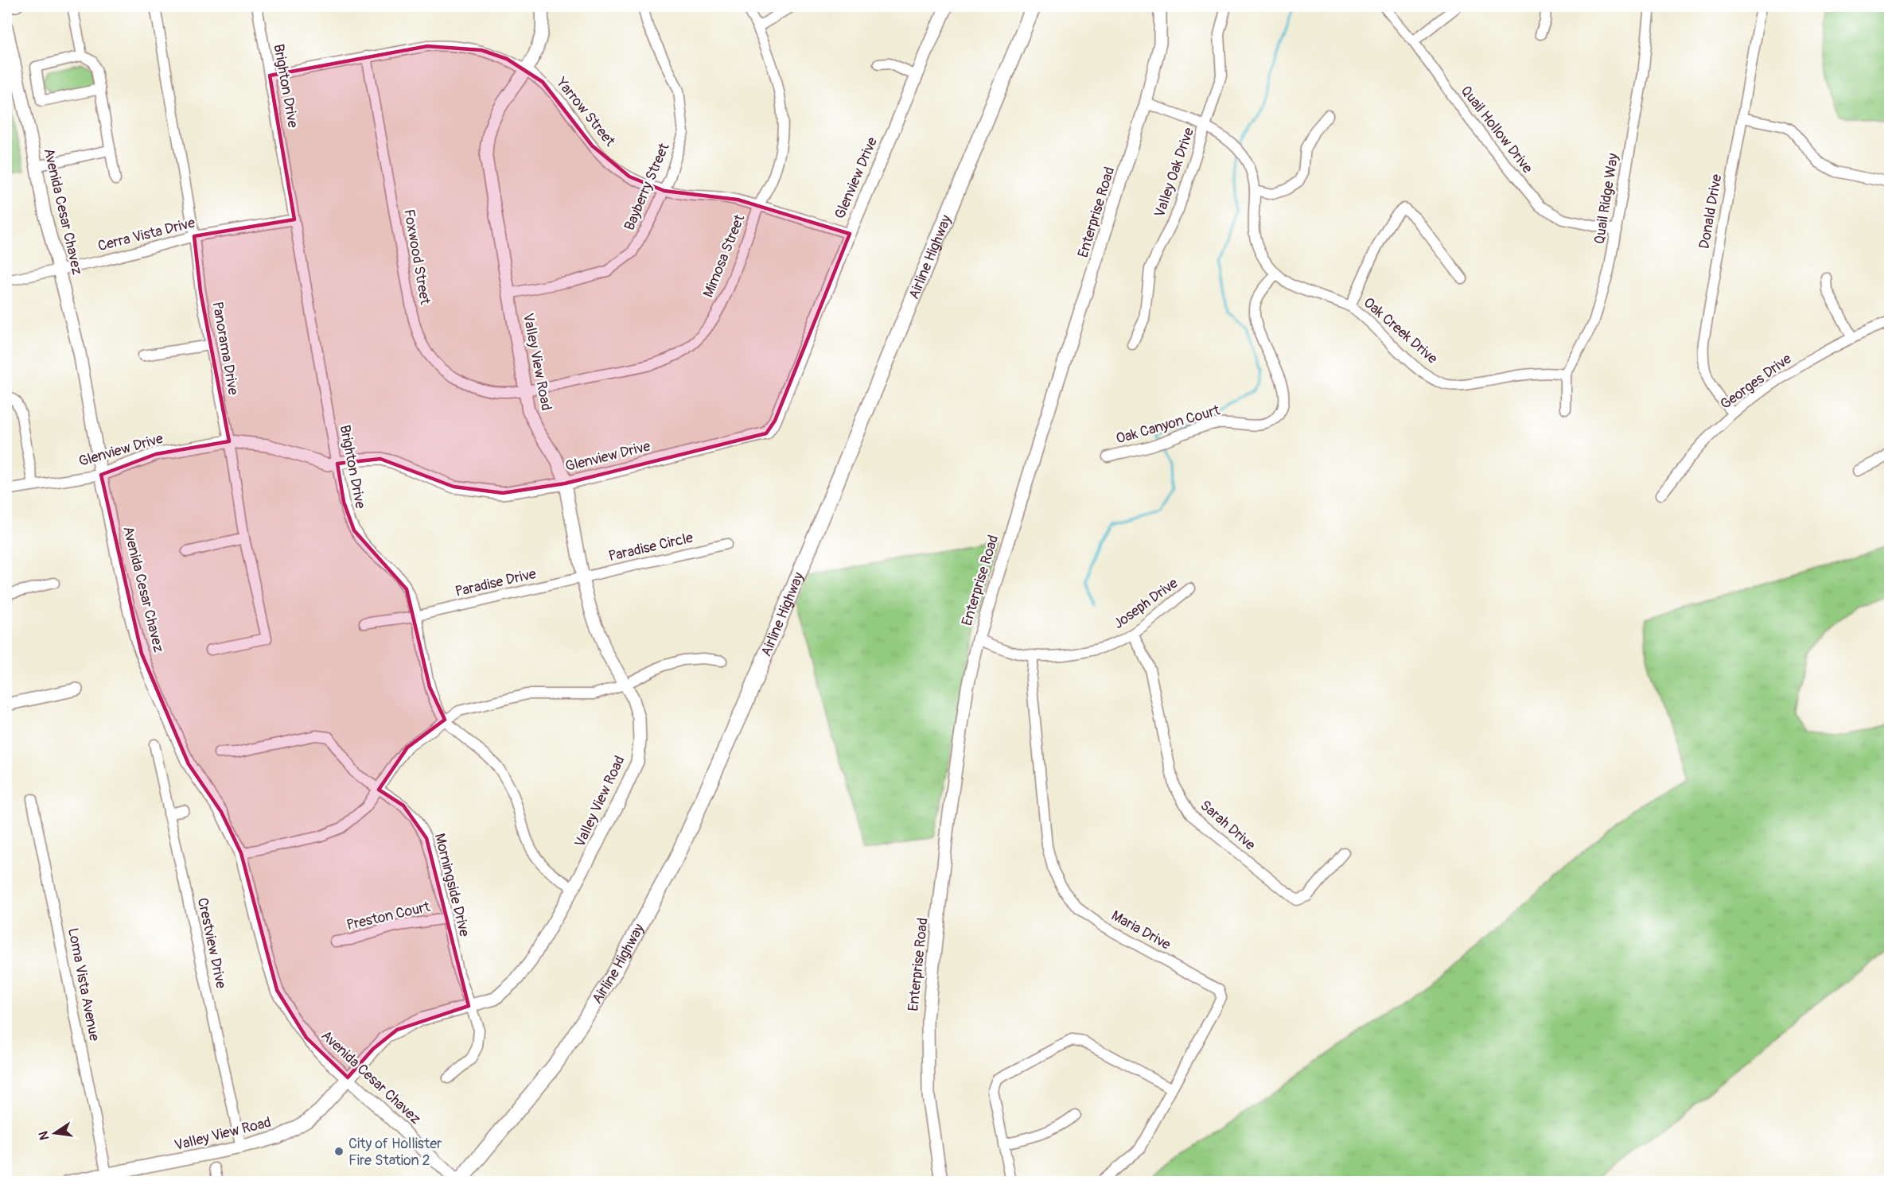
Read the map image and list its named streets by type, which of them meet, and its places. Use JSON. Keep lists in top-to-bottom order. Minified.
{"streets":{"main road":["Airline Highway"],"street":["Brighton Drive","Yarrow Street","Quail Hollow Drive","Valley Oak Drive","Glenview Drive","Bayberry Street","Quail Ridge Way","Avenida Cesar Chavez","Donald Drive","Enterprise Road","Cerra Vista Drive","Mimosa Street","Foxwood Street","Oak Creek Drive","Panorama Drive","Valley View Road","Georges Drive","Oak Canyon Court","Paradise Circle","Paradise Drive","Joseph Drive","Sarah Drive","Morningside Drive","Preston Court","Maria Drive","Crestview Drive","Loma Vista Avenue"]},"crossings":[["Brighton Drive","Yarrow Street"],["Brighton Drive","Glenview Drive"],["Brighton Drive","Cerra Vista Drive"],["Brighton Drive","Valley View Road"],["Brighton Drive","Paradise Drive"],["Yarrow Street","Glenview Drive"],["Yarrow Street","Bayberry Street"],["Yarrow Street","Mimosa Street"],["Yarrow Street","Foxwood Street"],["Yarrow Street","Valley View Road"],["Quail Hollow Drive","Quail Ridge Way"],["Valley Oak Drive","Oak Creek Drive"],["Glenview Drive","Avenida Cesar Chavez"],["Glenview Drive","Panorama Drive"],["Glenview Drive","Valley View Road"],["Bayberry Street","Valley View Road"],["Quail Ridge Way","Oak Creek Drive"],["Avenida Cesar Chavez","Cerra Vista Drive"],["Avenida Cesar Chavez","Airline Highway"],["Avenida Cesar Chavez","Valley View Road"],["Donald Drive","Georges Drive"],["Enterprise Road","Oak Creek Drive"],["Enterprise Road","Joseph Drive"],["Cerra Vista Drive","Panorama Drive"],["Mimosa Street","Foxwood Street"],["Mimosa Street","Valley View Road"],["Foxwood Street","Valley View Road"],["Oak Creek Drive","Oak Canyon Court"],["Valley View Road","Paradise Circle"],["Valley View Road","Paradise Drive"],["Valley View Road","Morningside Drive"],["Valley View Road","Crestview Drive"],["Valley View Road","Loma Vista Avenue"],["Paradise Circle","Paradise Drive"],["Joseph Drive","Sarah Drive"],["Joseph Drive","Maria Drive"],["Morningside Drive","Preston Court"]],"places":["City of Hollister Fire Station 2"],"north":"left"}
